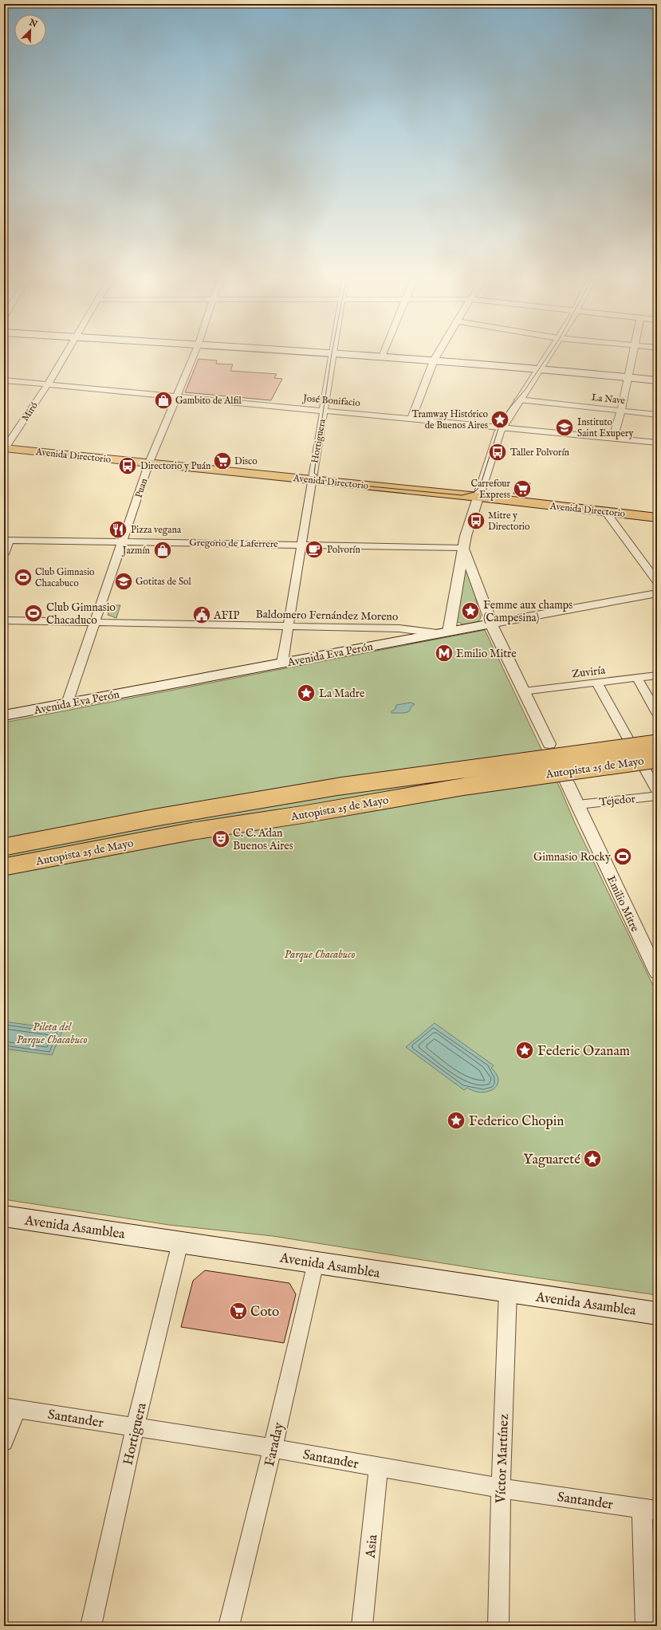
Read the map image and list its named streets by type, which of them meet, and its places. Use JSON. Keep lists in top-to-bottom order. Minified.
{"streets":{"main road":["Avenida Directorio","Avenida Eva Perón","Autopista 25 de Mayo","Avenida Asamblea"],"street":["La Nave","José Bonifacio","Miró","Hortiguera","Puan","Gregorio de Laferrere","Baldomero Fernández Moreno","Zuviría","Tejedor","Emilio Mitre","Santander","Faraday","Víctor Martínez","Asia"]},"crossings":[["José Bonifacio","Miró"],["José Bonifacio","Hortiguera"],["José Bonifacio","Puan"],["Miró","Avenida Directorio"],["Hortiguera","Avenida Directorio"],["Hortiguera","Gregorio de Laferrere"],["Hortiguera","Baldomero Fernández Moreno"],["Hortiguera","Avenida Eva Perón"],["Hortiguera","Avenida Asamblea"],["Hortiguera","Santander"],["Avenida Directorio","Puan"],["Puan","Gregorio de Laferrere"],["Puan","Baldomero Fernández Moreno"],["Puan","Avenida Eva Perón"],["Baldomero Fernández Moreno","Avenida Eva Perón"],["Tejedor","Emilio Mitre"],["Avenida Asamblea","Faraday"],["Avenida Asamblea","Víctor Martínez"],["Santander","Faraday"],["Santander","Víctor Martínez"],["Santander","Asia"]],"parks":["Parque Chacabuco","Pileta del Parque Chacabuco"],"places":{"shop":["Gambito de Alfil","Jazmín"],"place":["Tramway Histórico de Buenos Aires","Femme aux champs (Campesina)","La Madre","Federic Ozanam","Federico Chopin","Yaguareté"],"school or university":["Instituto Saint Exupery","Gotitas de Sol"],"bus stop":["Taller Polvorín","Directorio y Puán","Mitre y Directorio"],"supermarket":["Disco","Carrefour Express","Coto"],"restaurant":["Pizza vegana"],"cafe":["Polvorín"],"sports":["Club Gimnasio Chacabuco","Club Gimnasio Chacaduco","Gimnasio Rocky"],"public building":["AFIP"],"metro station":["Emilio Mitre"],"theatre":["C. C. Adan Buenos Aires"]},"north":"top right"}
